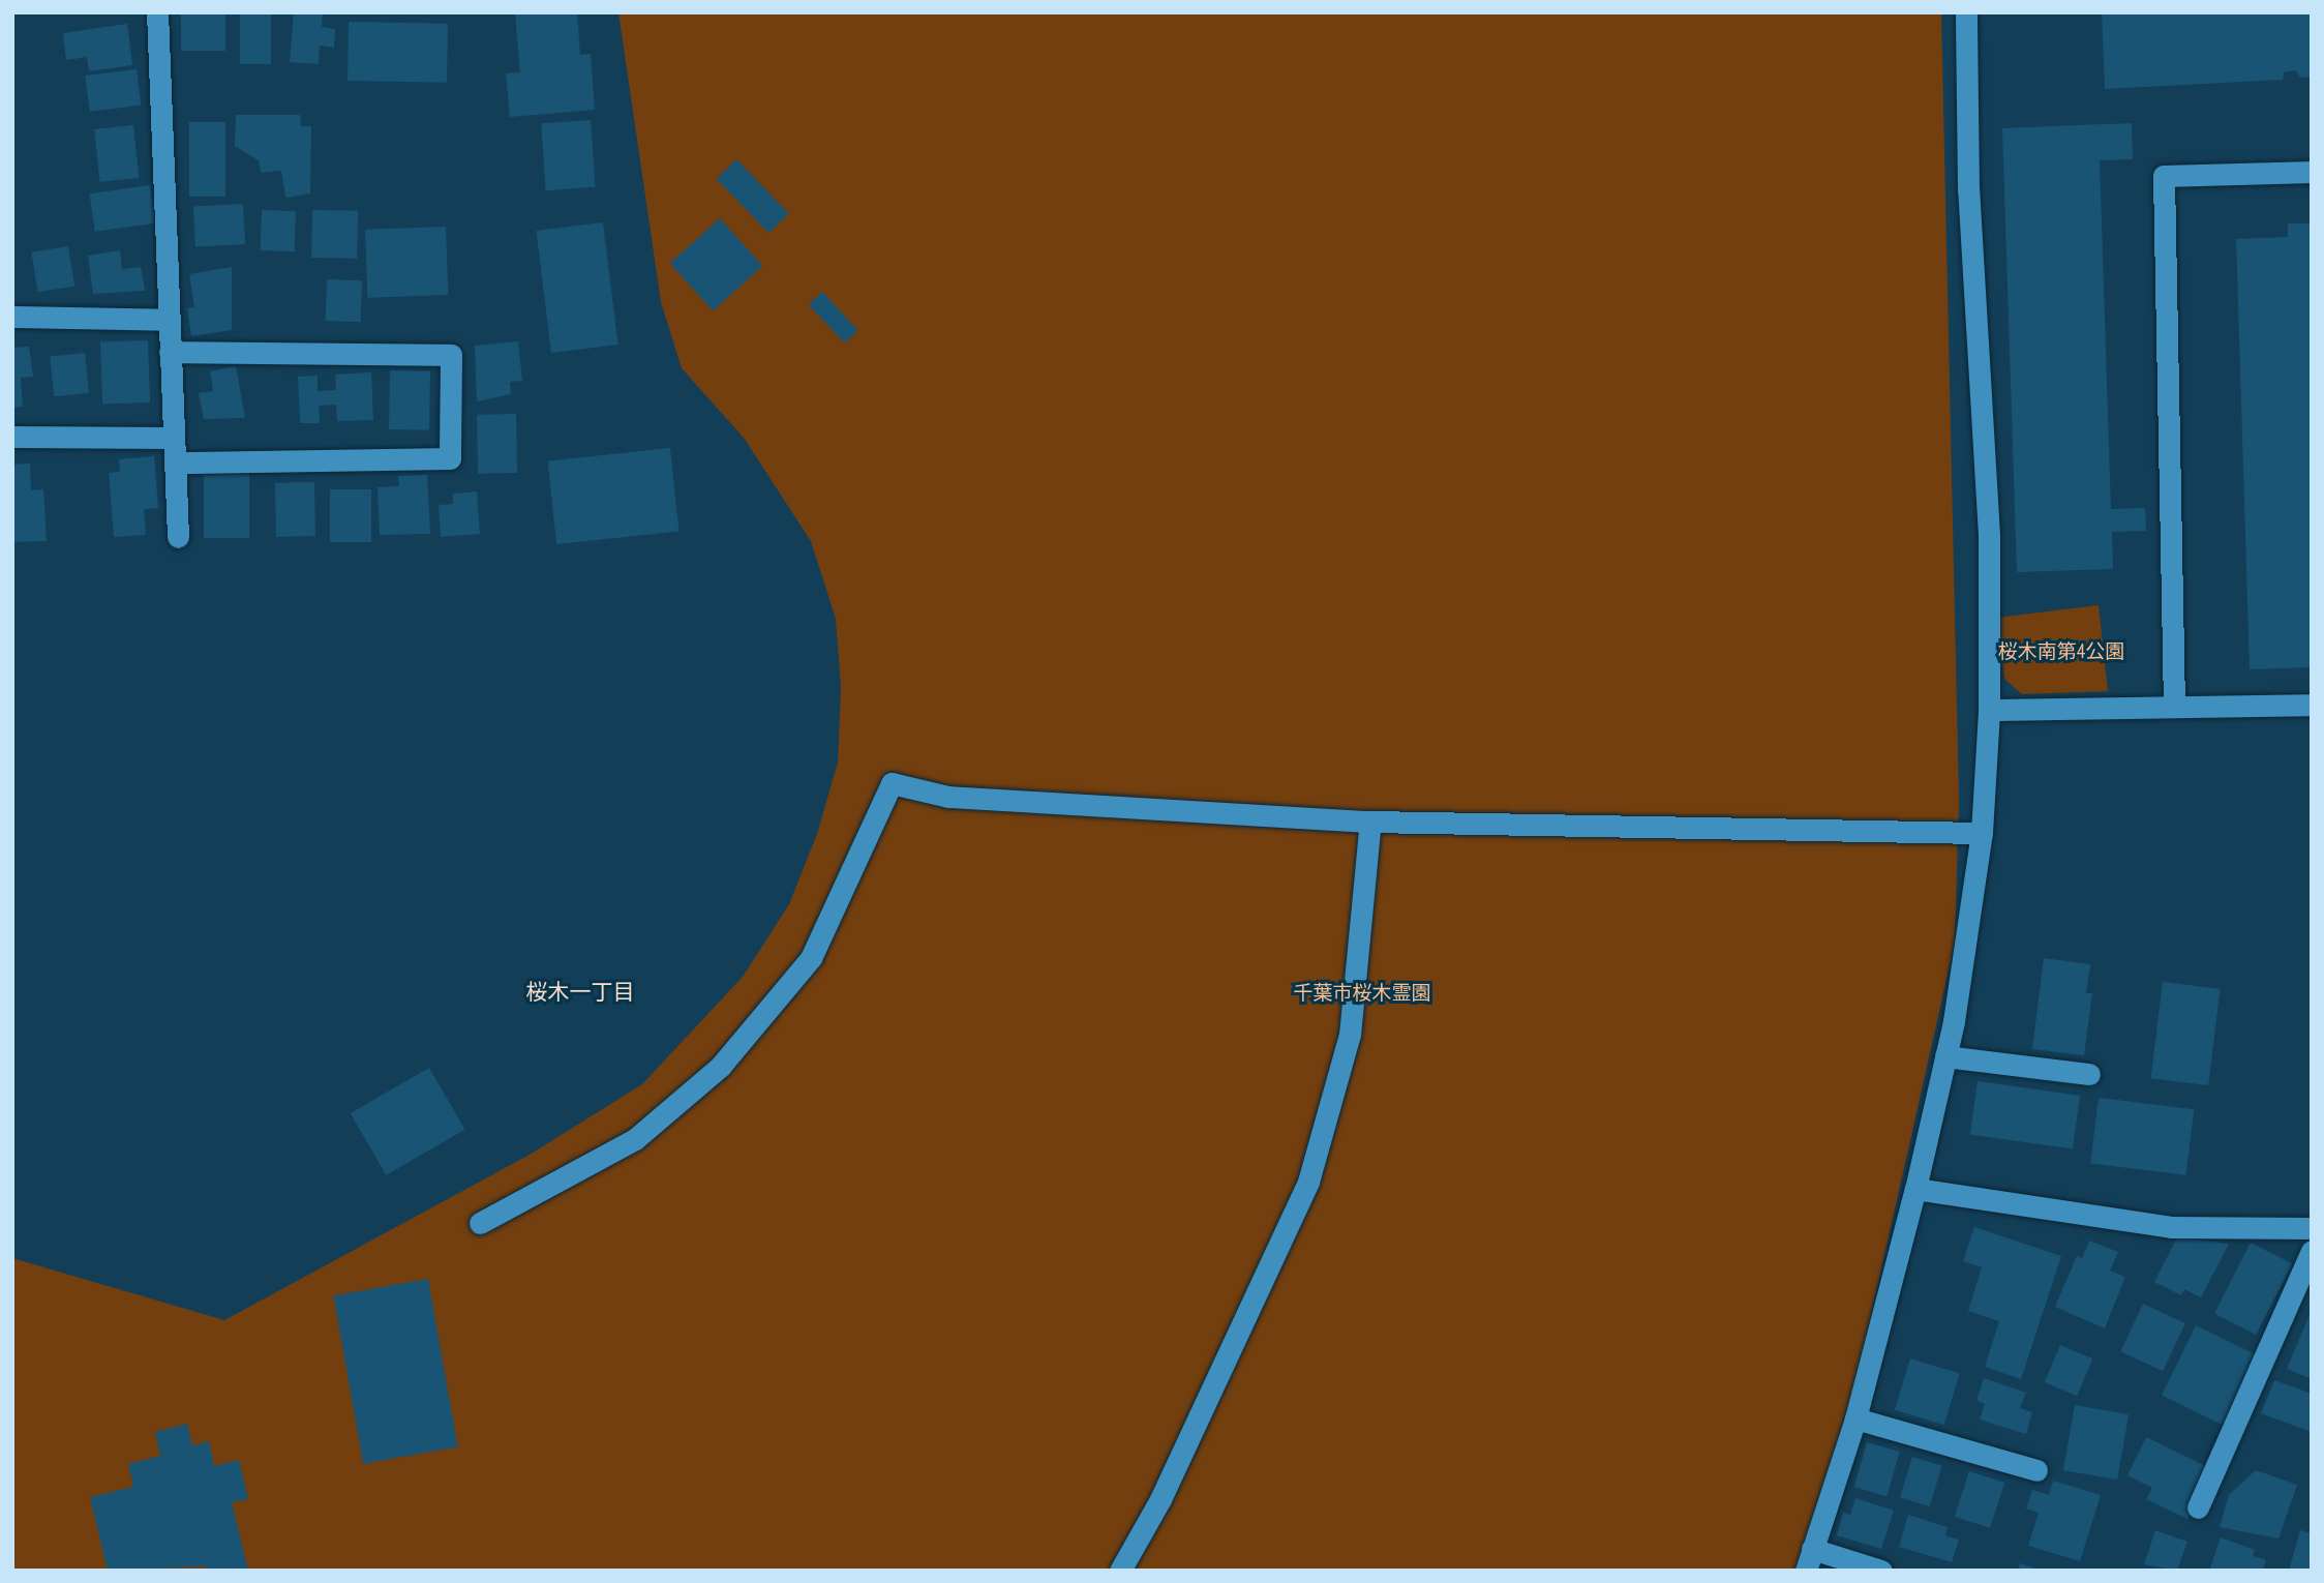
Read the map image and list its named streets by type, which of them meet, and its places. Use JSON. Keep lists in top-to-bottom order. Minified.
{"districts":["桜木一丁目"],"parks":["桜木南第4公園","千葉市桜木霊園"]}
